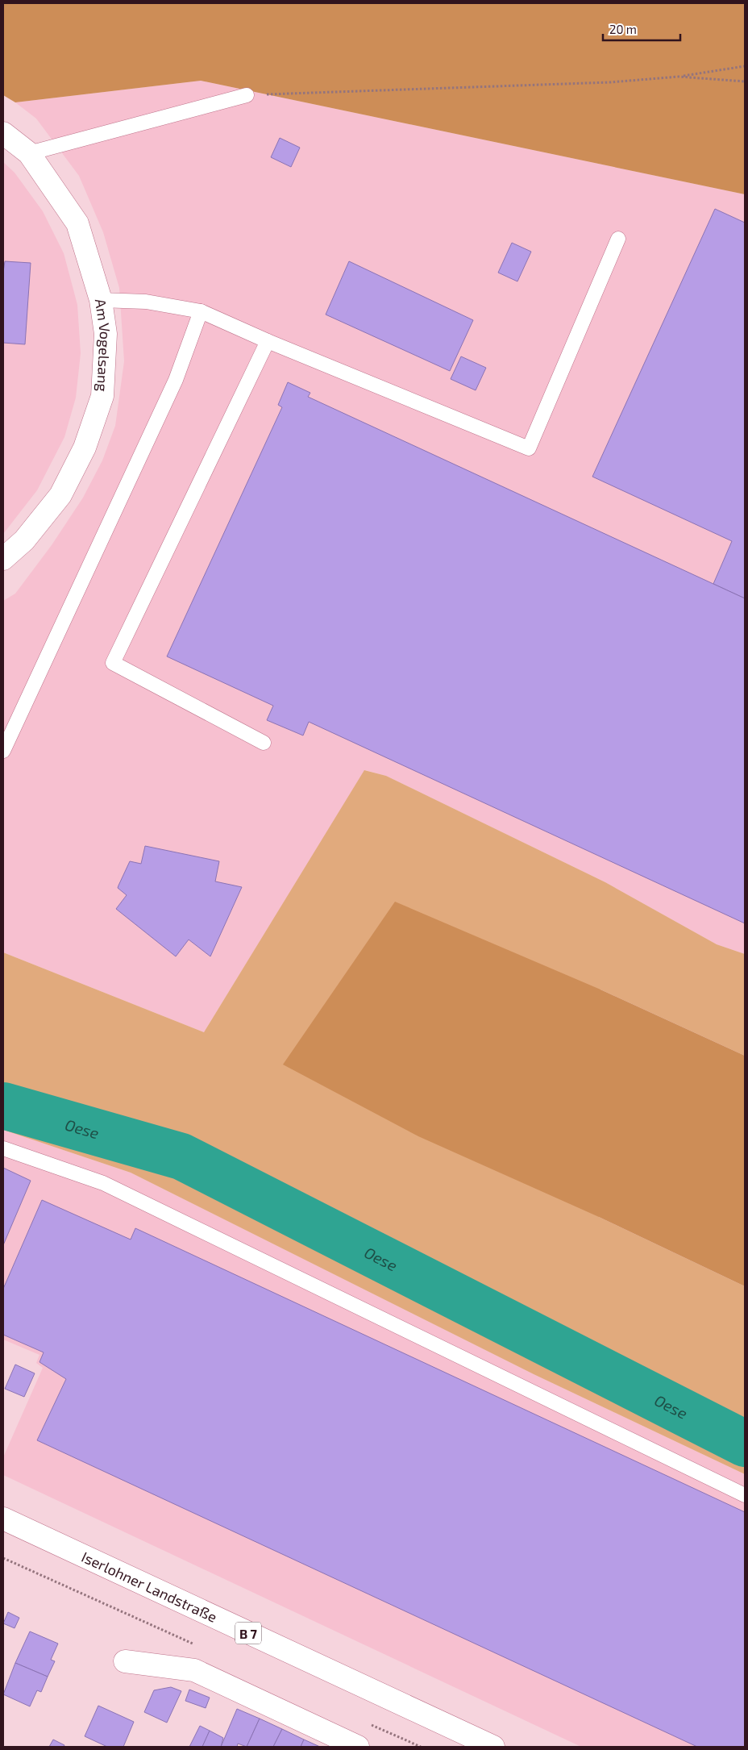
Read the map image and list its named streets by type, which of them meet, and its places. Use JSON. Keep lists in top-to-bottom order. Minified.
{"streets":{"street":["Am Vogelsang","Iserlohner Landstraße","B 7"]},"water":["Oese"],"scale_bar":"20 m"}
